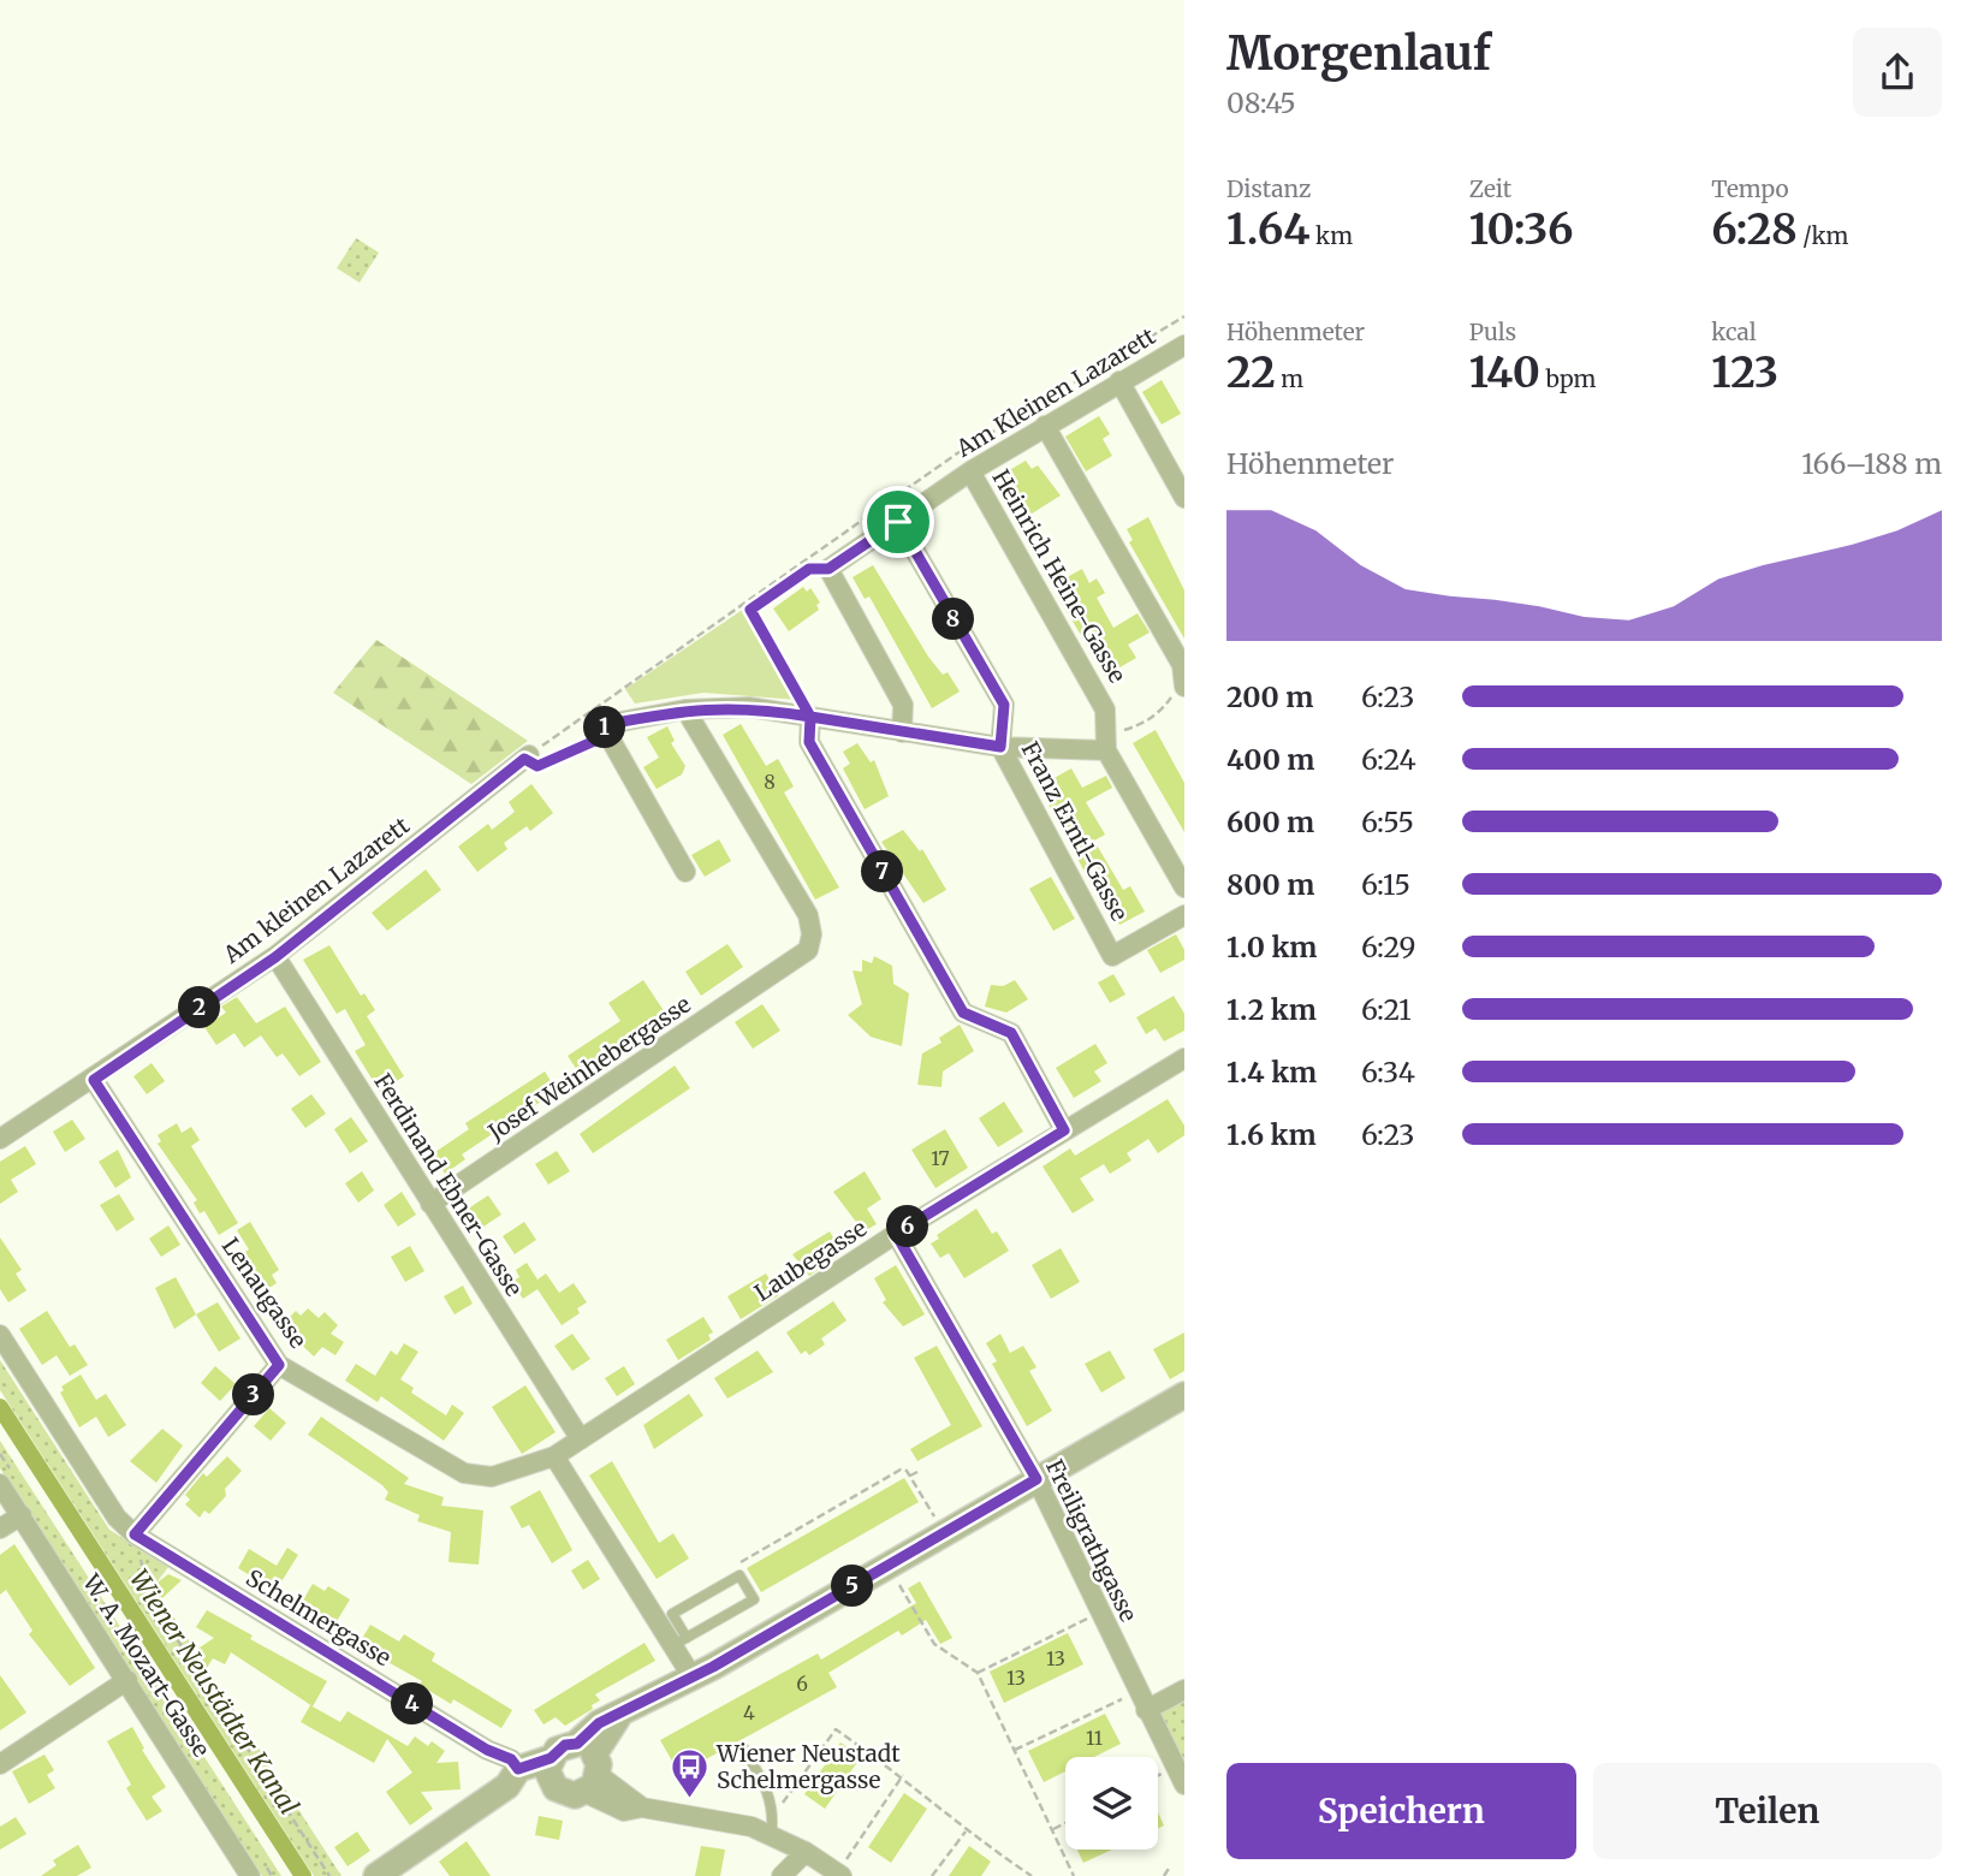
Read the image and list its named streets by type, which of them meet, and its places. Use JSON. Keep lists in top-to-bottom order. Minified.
{"streets":{"street":["Am Kleinen Lazarett","Heinrich Heine-Gasse","Franz Erntl-Gasse","Am kleinen Lazarett","Josef Weinhebergasse","Ferdinand Ebner-Gasse","Laubegasse","Lenaugasse","Freiligrathgasse","Schelmergasse","W. A. Mozart-Gasse"]},"crossings":[["Am Kleinen Lazarett","Heinrich Heine-Gasse"],["Am Kleinen Lazarett","Franz Erntl-Gasse"],["Am kleinen Lazarett","Ferdinand Ebner-Gasse"],["Am kleinen Lazarett","Lenaugasse"],["Josef Weinhebergasse","Ferdinand Ebner-Gasse"],["Ferdinand Ebner-Gasse","Laubegasse"],["Laubegasse","Lenaugasse"],["Laubegasse","Freiligrathgasse"]],"water":["Wiener Neustädter Kanal"],"places":{"bus stop":["Wiener Neustadt Schelmergasse"]},"house_numbers":["8","17","13","13","6","4","11"],"page":{"heading":["Morgenlauf","08:45"],"stats":[["Distanz","1.64 km"],["Zeit","10:36"],["Tempo","6:28 /km"],["Höhenmeter","22 m"],["Puls","140 bpm"],["kcal","123"]],"chart":["Höhenmeter","166–188 m"],"pins":["8","1","7","2","6","3","5","4"],"list":[{"name":"200 m","note":"6:23"},{"name":"400 m","note":"6:24"},{"name":"600 m","note":"6:55"},{"name":"800 m","note":"6:15"},{"name":"1.0 km","note":"6:29"},{"name":"1.2 km","note":"6:21"},{"name":"1.4 km","note":"6:34"},{"name":"1.6 km","note":"6:23"}],"buttons":["Speichern","Teilen"]}}
